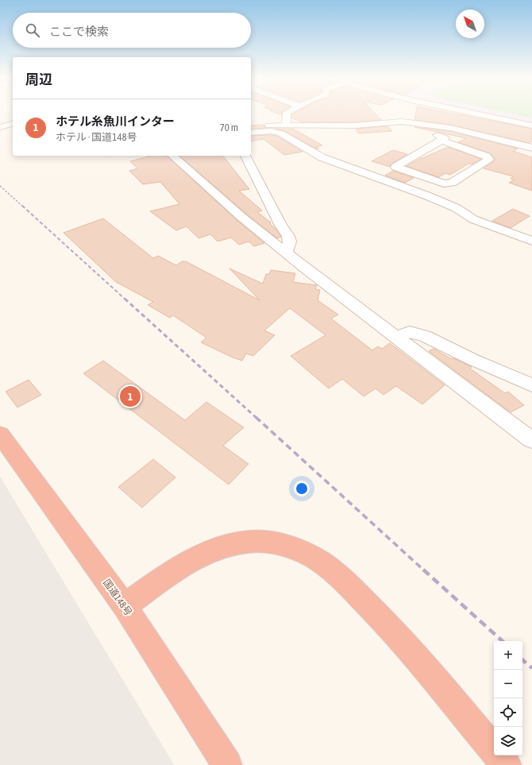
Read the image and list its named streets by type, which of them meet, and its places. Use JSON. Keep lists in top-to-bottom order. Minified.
{"streets":{"highway":["国道148号"]},"north":"top left","page":{"search":"ここで検索","heading":"周辺","list":[{"mark":"1","name":"ホテル糸魚川インター","note":"ホテル · 国道148号","value":"70 m"}],"pins":"1","map_buttons":["+","−"]}}
